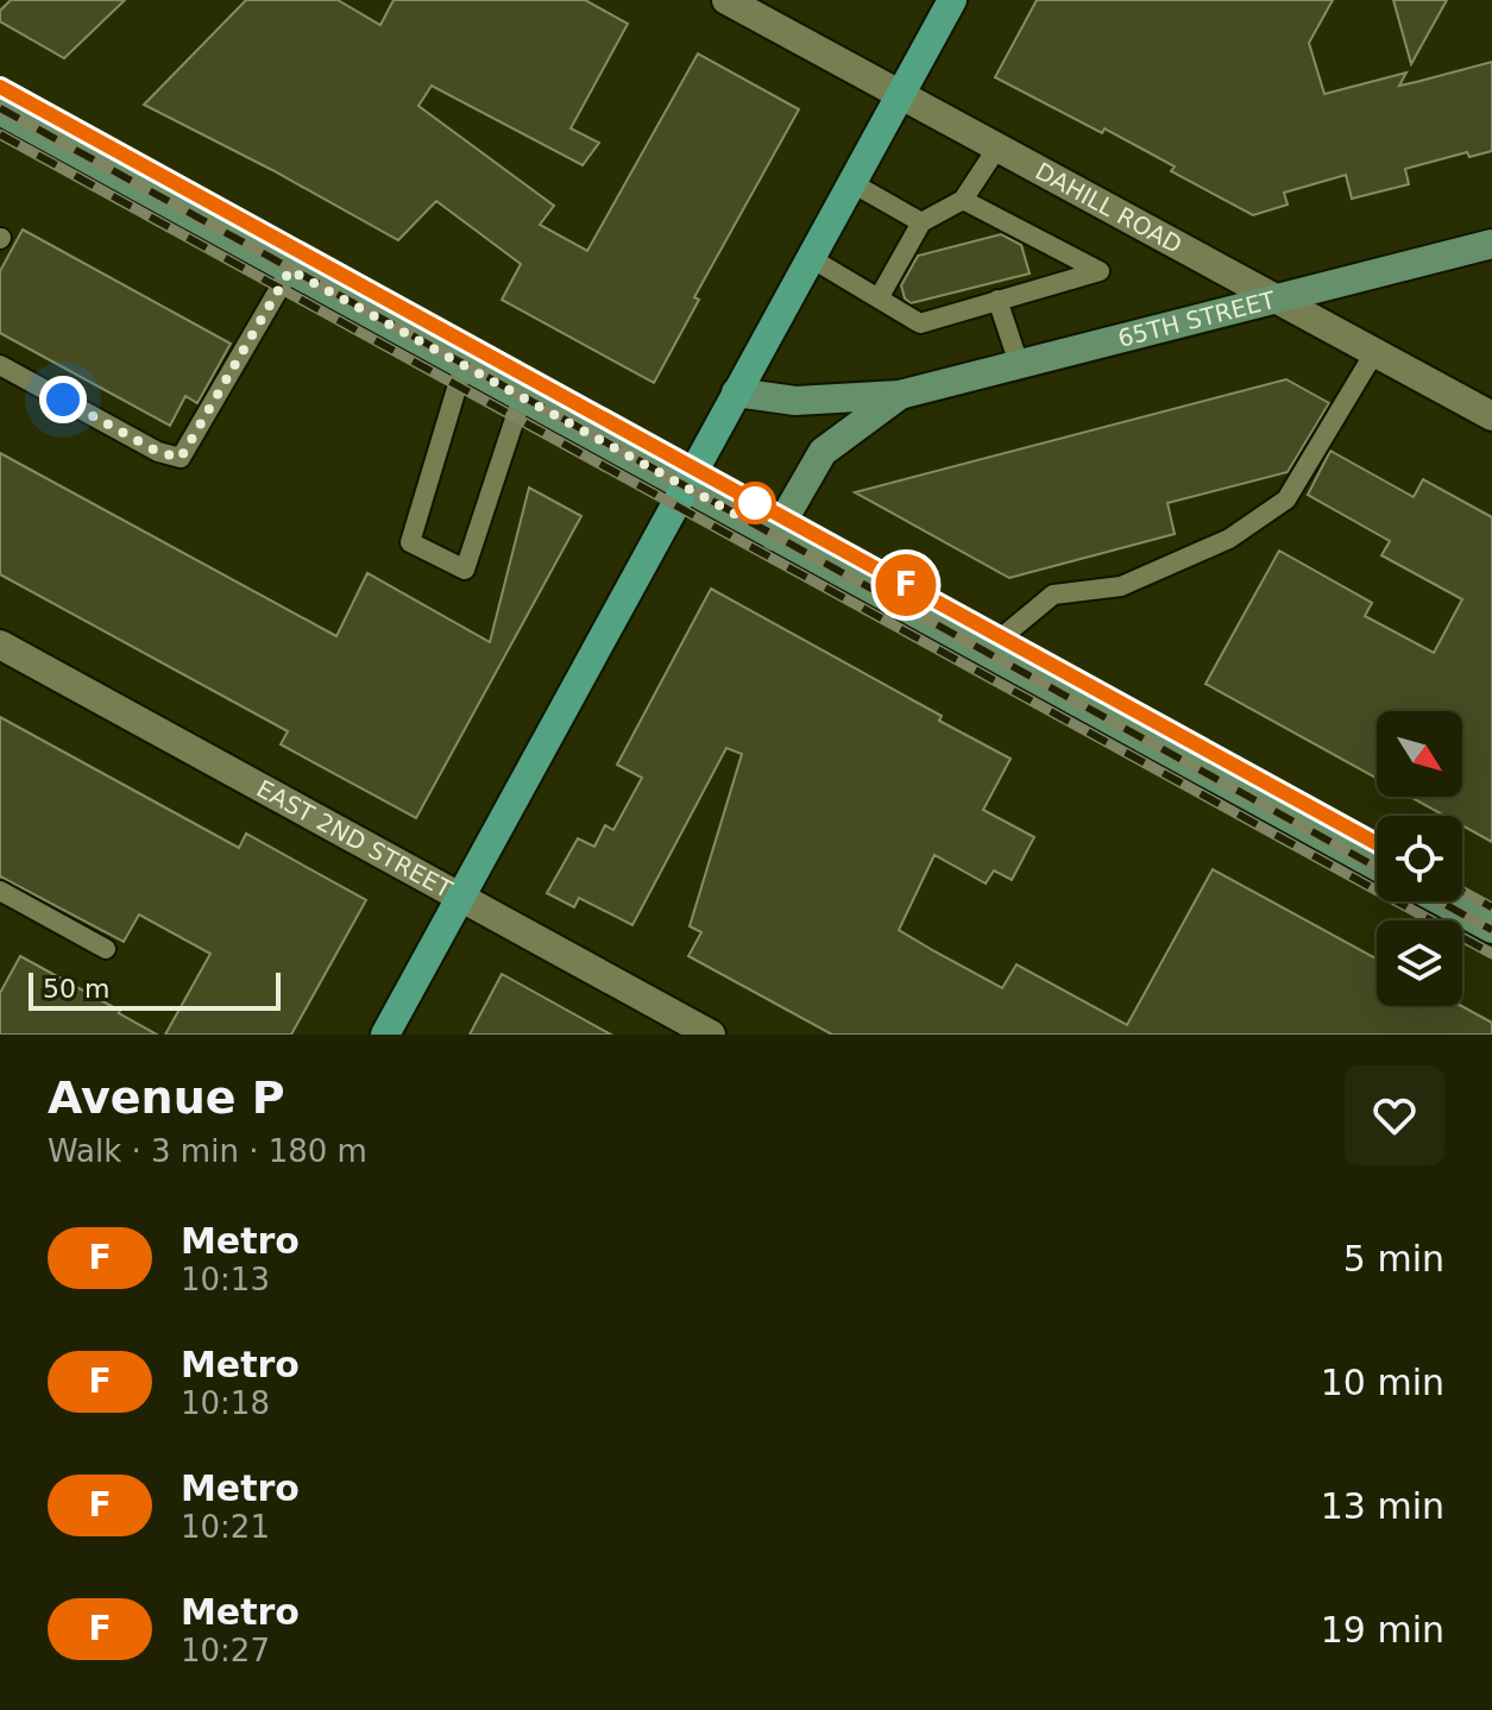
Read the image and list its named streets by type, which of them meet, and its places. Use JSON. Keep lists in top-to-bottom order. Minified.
{"streets":{"main road":["65TH STREET"],"street":["DAHILL ROAD","EAST 2ND STREET"]},"crossings":[["DAHILL ROAD","65TH STREET"]],"lines":["metro line F"],"scale_bar":"50 m","north":"bottom right","page":{"on_map":"F","scale":"50 m","heading":["Avenue P","Walk · 3 min · 180 m"],"list":[{"mark":"F","name":"Metro","note":"10:13","value":"5 min"},{"mark":"F","name":"Metro","note":"10:18","value":"10 min"},{"mark":"F","name":"Metro","note":"10:21","value":"13 min"},{"mark":"F","name":"Metro","note":"10:27","value":"19 min"}]}}
